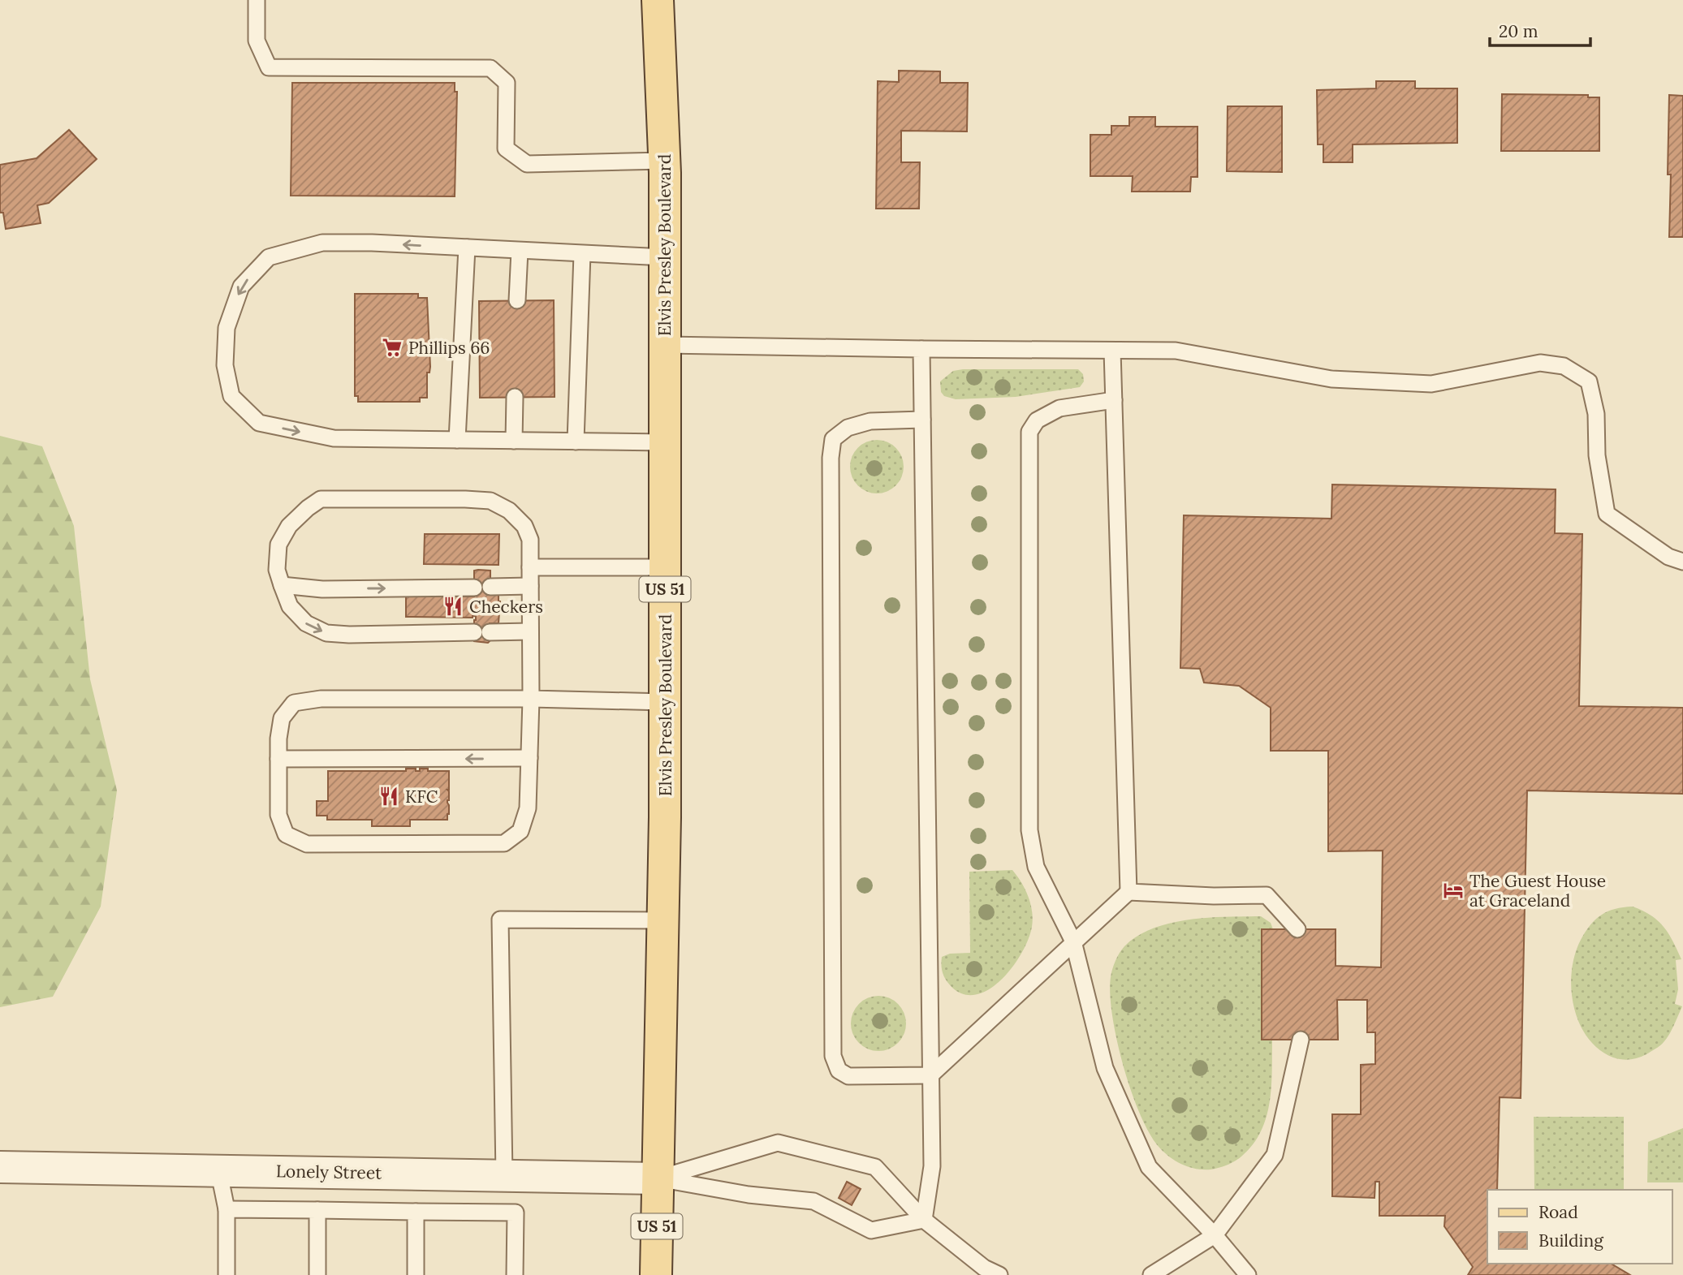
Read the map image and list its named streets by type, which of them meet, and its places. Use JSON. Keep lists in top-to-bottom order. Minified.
{"streets":{"main road":["Elvis Presley Boulevard","US 51"],"street":["Lonely Street"]},"crossings":[["Elvis Presley Boulevard","Lonely Street"]],"places":{"supermarket":["Phillips 66"],"restaurant":["Checkers","KFC"],"hotel":["The Guest House at Graceland"]},"legend":["Road","Building"],"scale_bar":"20 m"}
